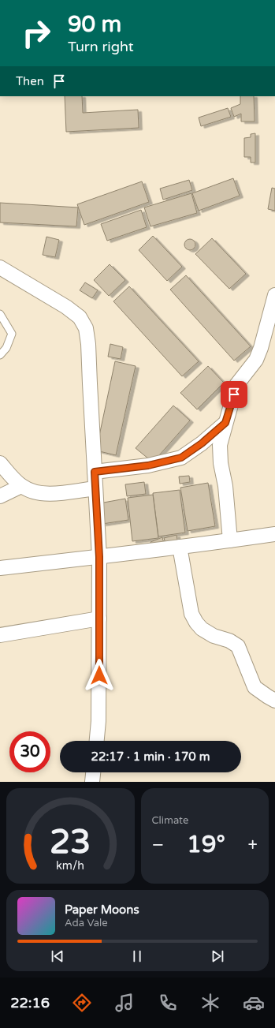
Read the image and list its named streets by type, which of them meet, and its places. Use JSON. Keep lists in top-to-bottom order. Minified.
{"page":{"turn":["90 m","Turn right"],"then":"Then","limit":"30","trip":"22:17 · 1 min · 170 m","tile":"Climate","heat":["−","19°","+"],"song":["Paper Moons","Ada Vale"],"tabs":"22:16","gauge":["23","km/h"]}}
